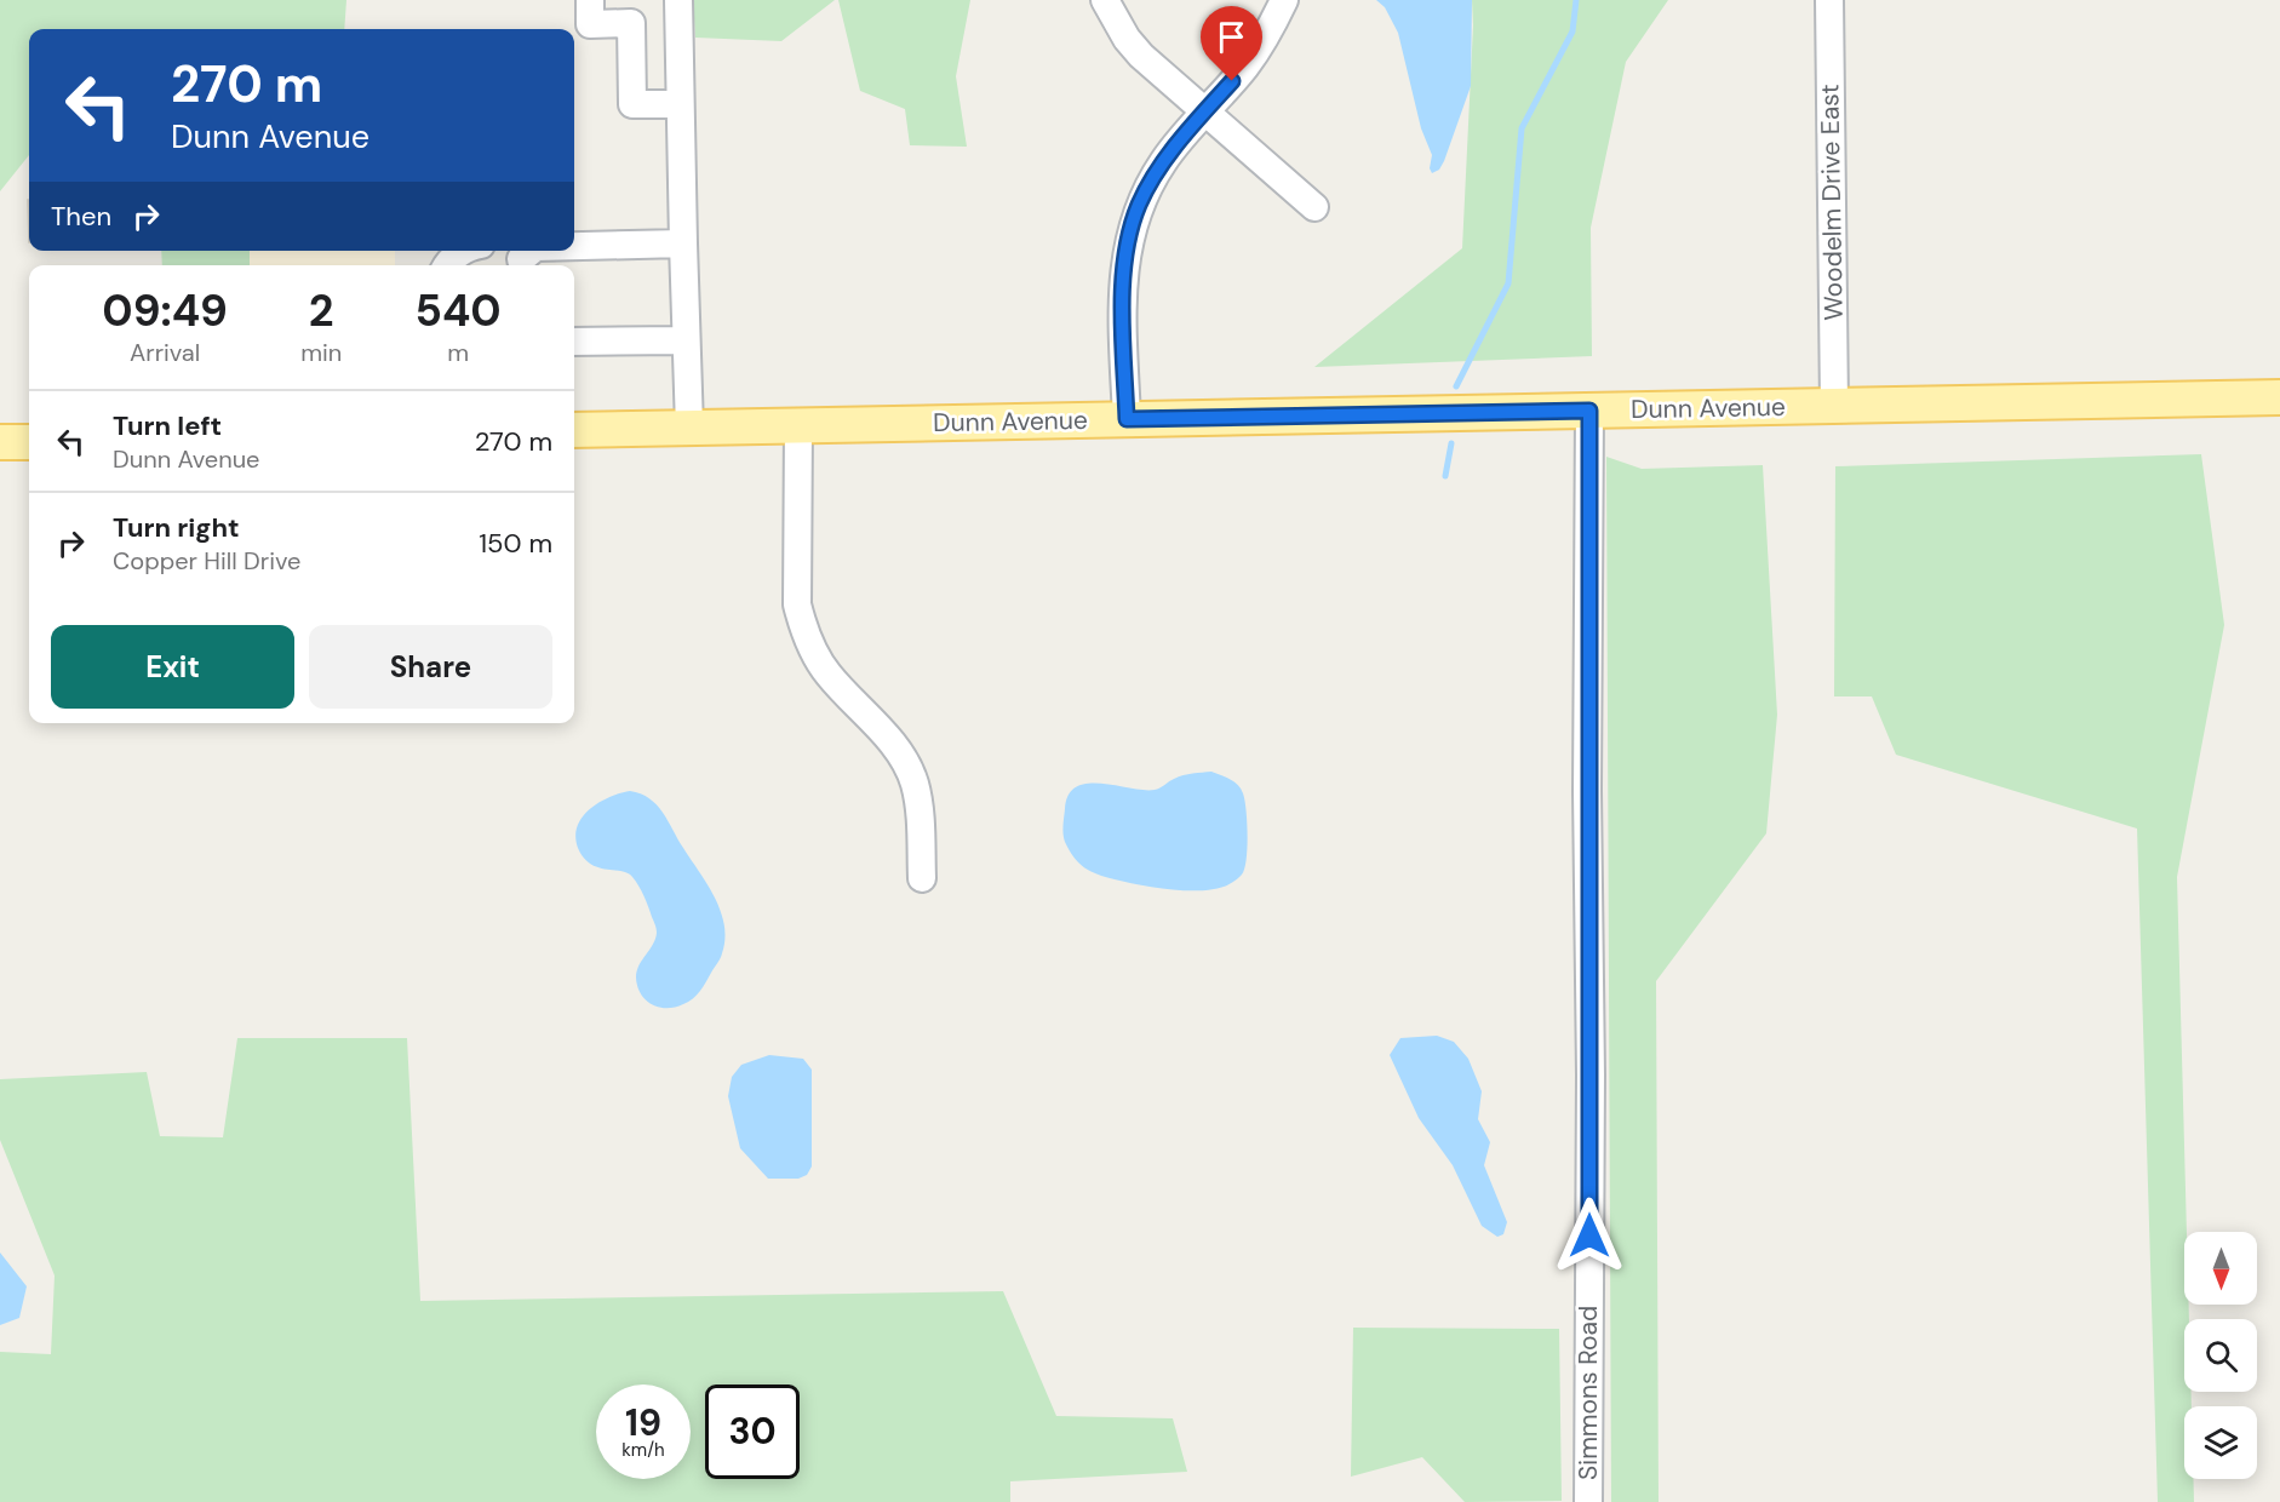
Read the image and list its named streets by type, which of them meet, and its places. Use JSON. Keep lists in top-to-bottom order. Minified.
{"streets":{"main road":["Dunn Avenue"],"street":["Woodelm Drive East","Simmons Road"]},"crossings":[["Woodelm Drive East","Dunn Avenue"],["Dunn Avenue","Simmons Road"]],"north":"bottom","page":{"turn":["270 m","Dunn Avenue"],"then":"Then","eta":["09:49","Arrival","2","min","540","m"],"list":[{"name":"Turn left","note":"Dunn Avenue","value":"270 m"},{"name":"Turn right","note":"Copper Hill Drive","value":"150 m"}],"buttons":["Exit","Share"],"speed":"19 km/h","limit":"30"}}
